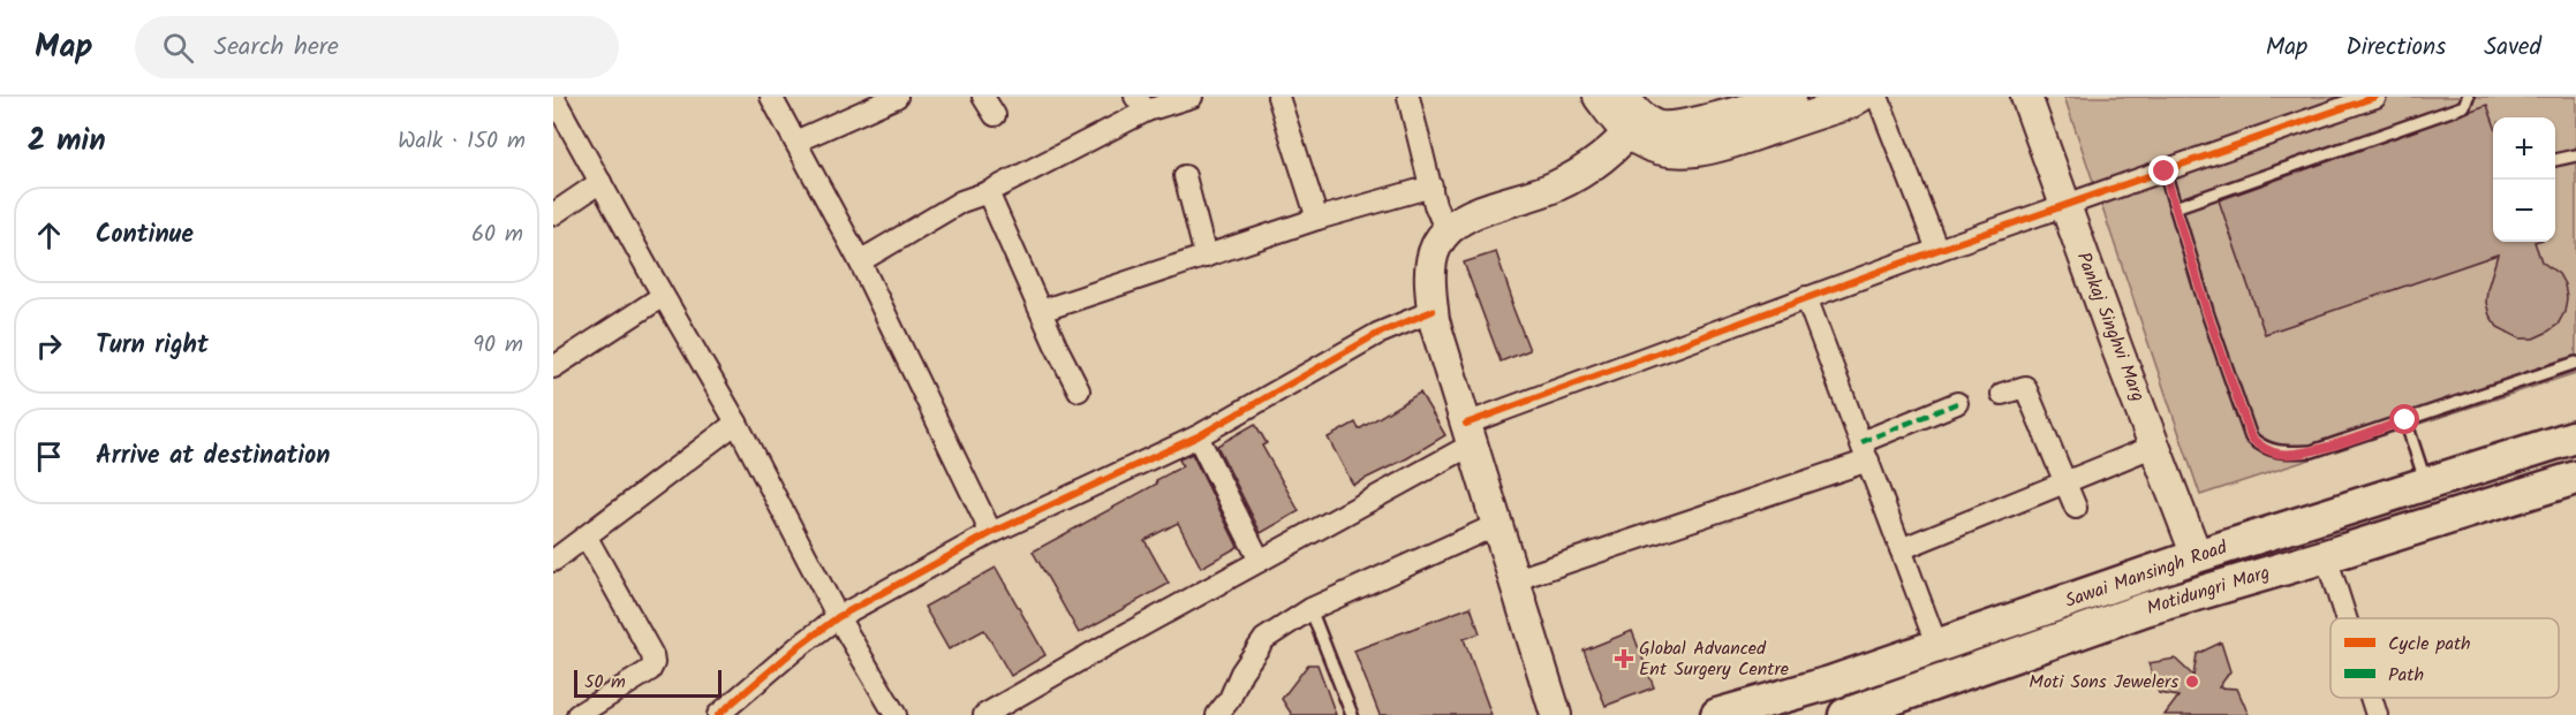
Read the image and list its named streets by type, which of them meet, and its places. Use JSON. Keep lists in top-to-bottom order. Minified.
{"streets":{"main road":["Sawai Mansingh Road","Motidungri Marg"],"street":["Pankaj Singhvi Marg"]},"crossings":[["Pankaj Singhvi Marg","Sawai Mansingh Road"]],"places":{"health":["Global Advanced Ent Surgery Centre"],"other":["Moti Sons Jewelers"]},"legend":["Cycle path","Path"],"scale_bar":"50 m","page":{"header":"Map","search":"Search here","nav":["Map","Directions","Saved"],"heading":["2 min","Walk · 150 m"],"map_buttons":["+","−"],"list":[["Continue","60 m"],["Turn right","90 m"],"Arrive at destination"],"scale":"50 m"}}
